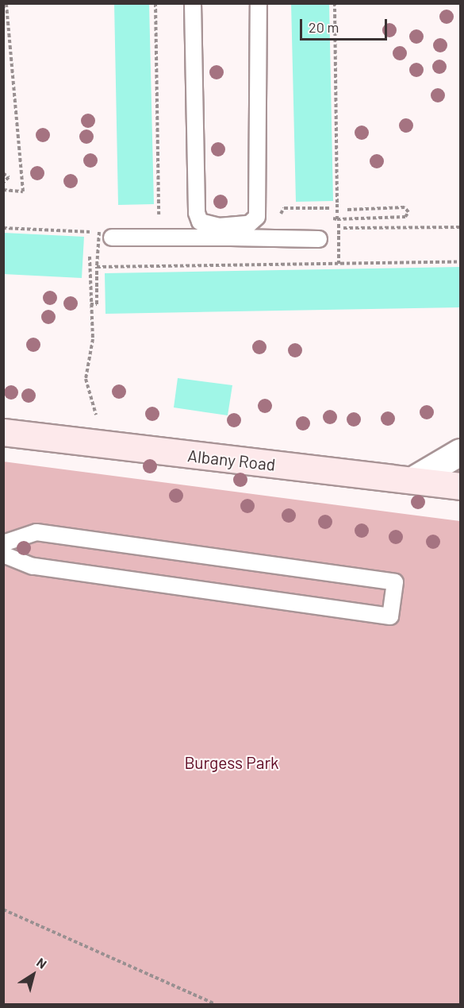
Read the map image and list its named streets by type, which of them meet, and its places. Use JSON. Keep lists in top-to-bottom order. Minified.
{"streets":{"main road":["Albany Road"]},"parks":["Burgess Park"],"scale_bar":"20 m","north":"top right"}
